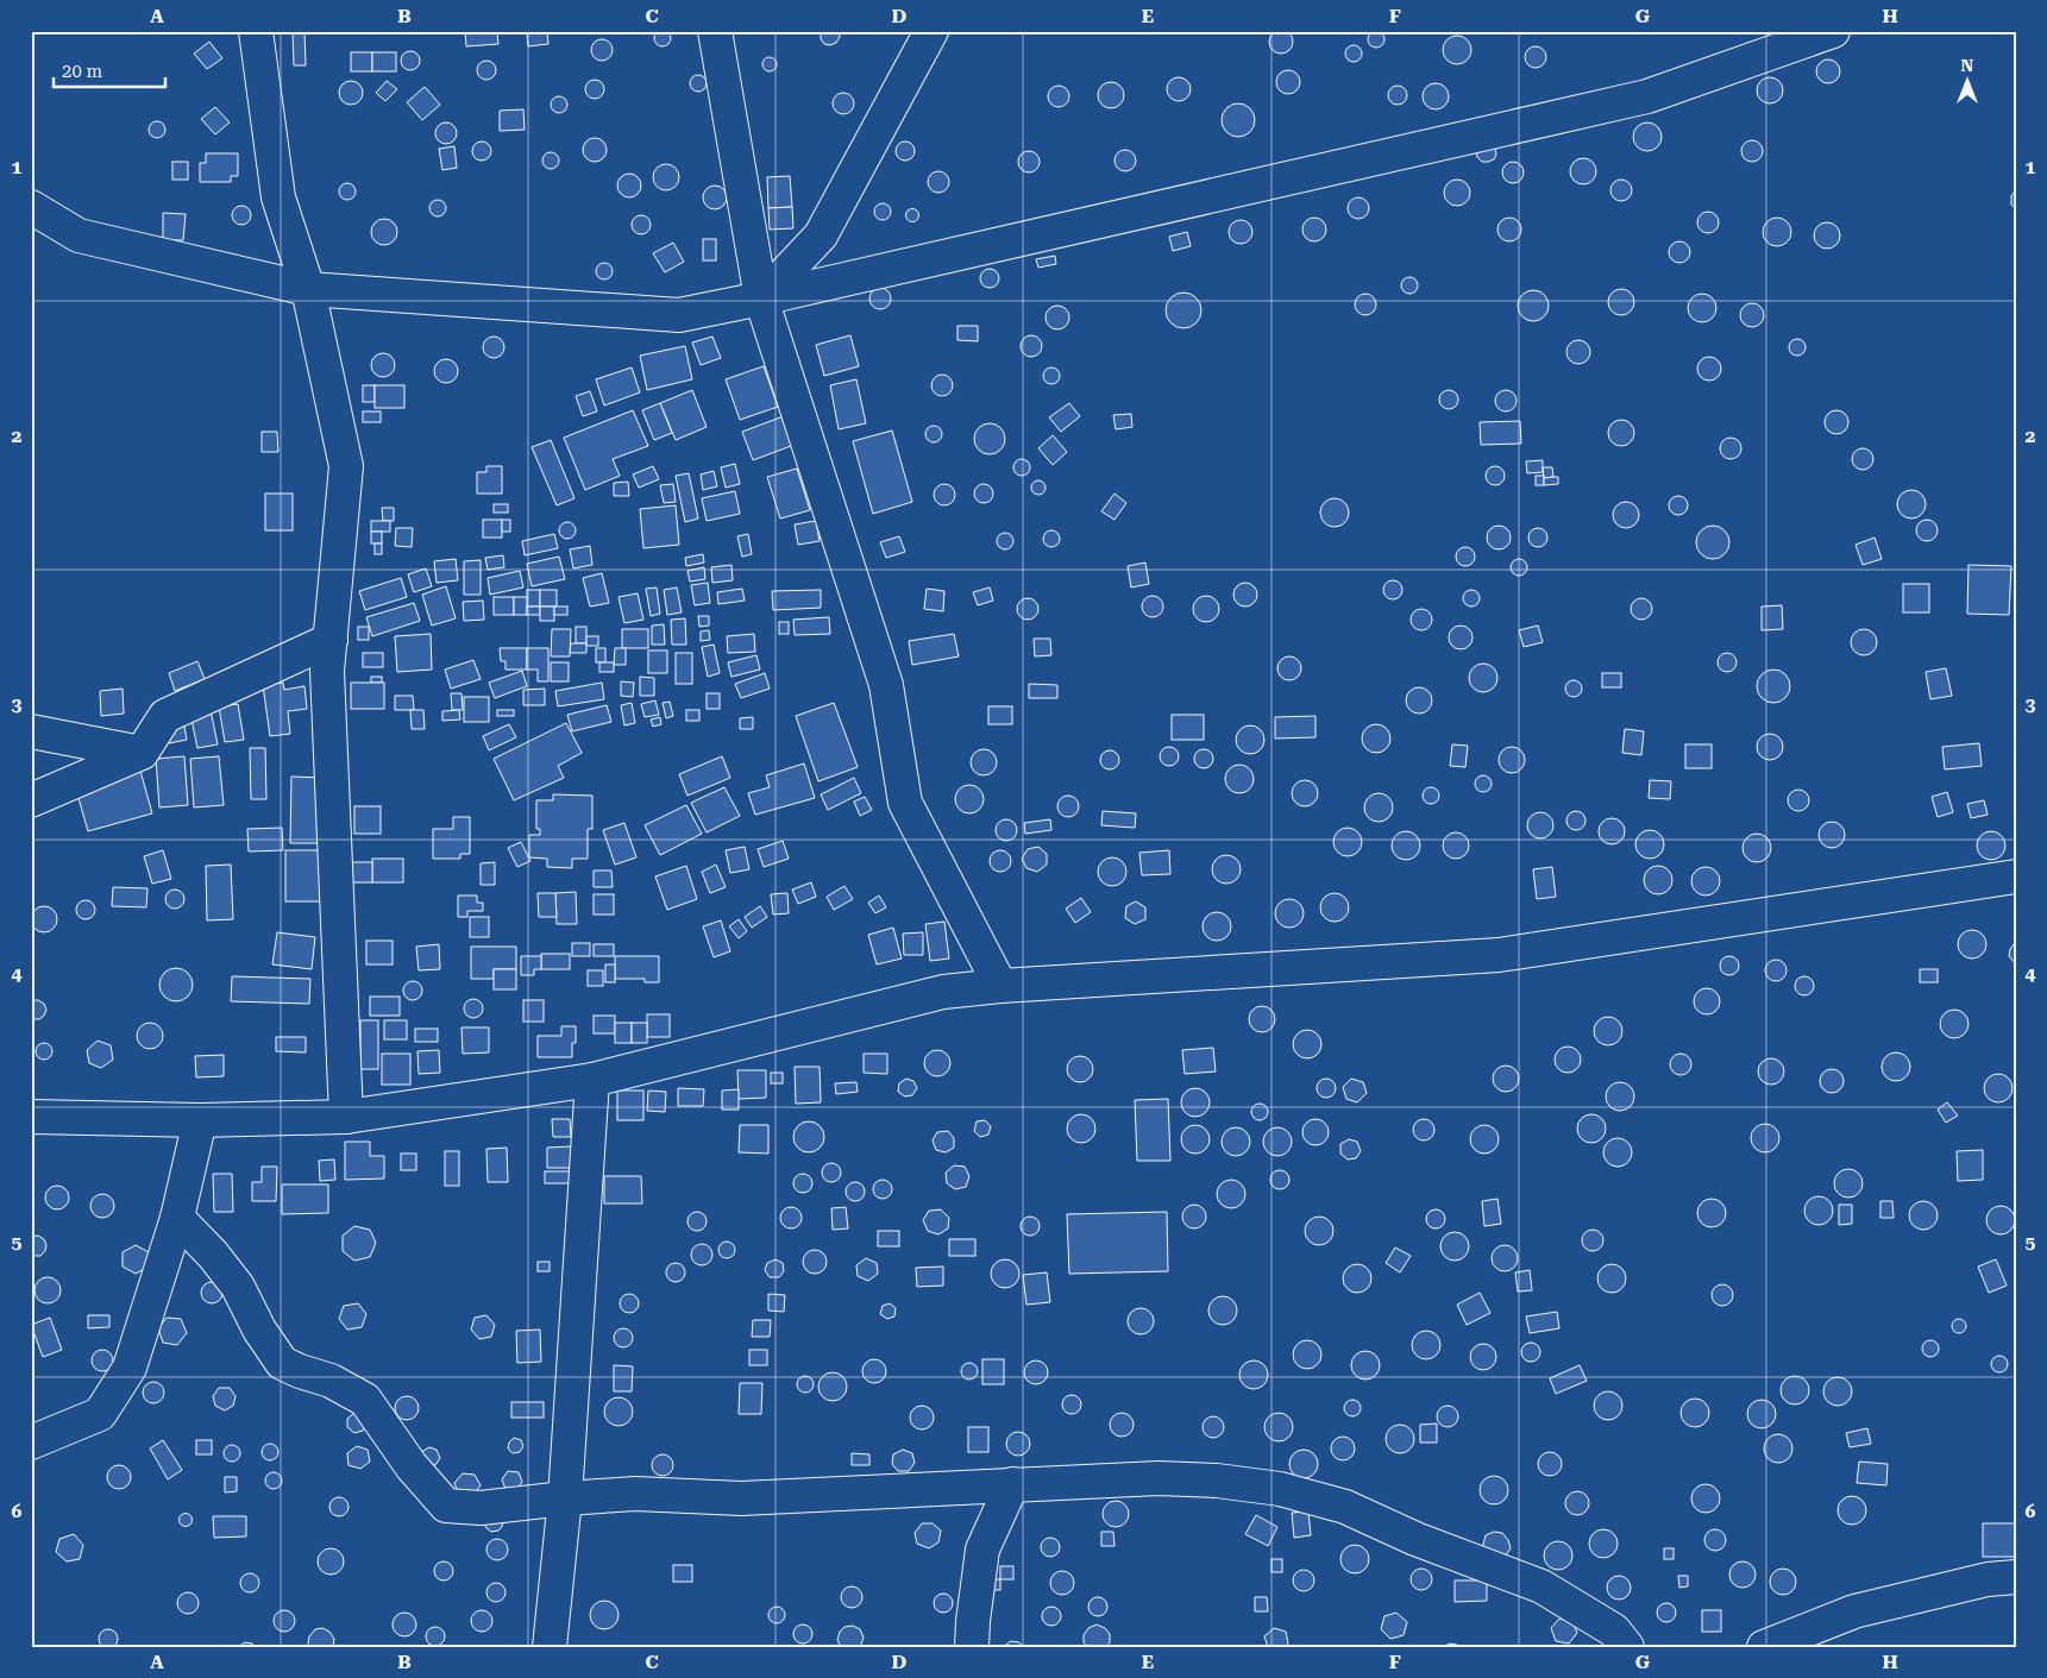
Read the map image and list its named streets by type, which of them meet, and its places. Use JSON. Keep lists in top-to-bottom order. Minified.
{"scale_bar":"20 m","north":"top","grid":{"columns":["A","B","C","D","E","F","G","H"],"rows":["1","2","3","4","5","6"]}}
